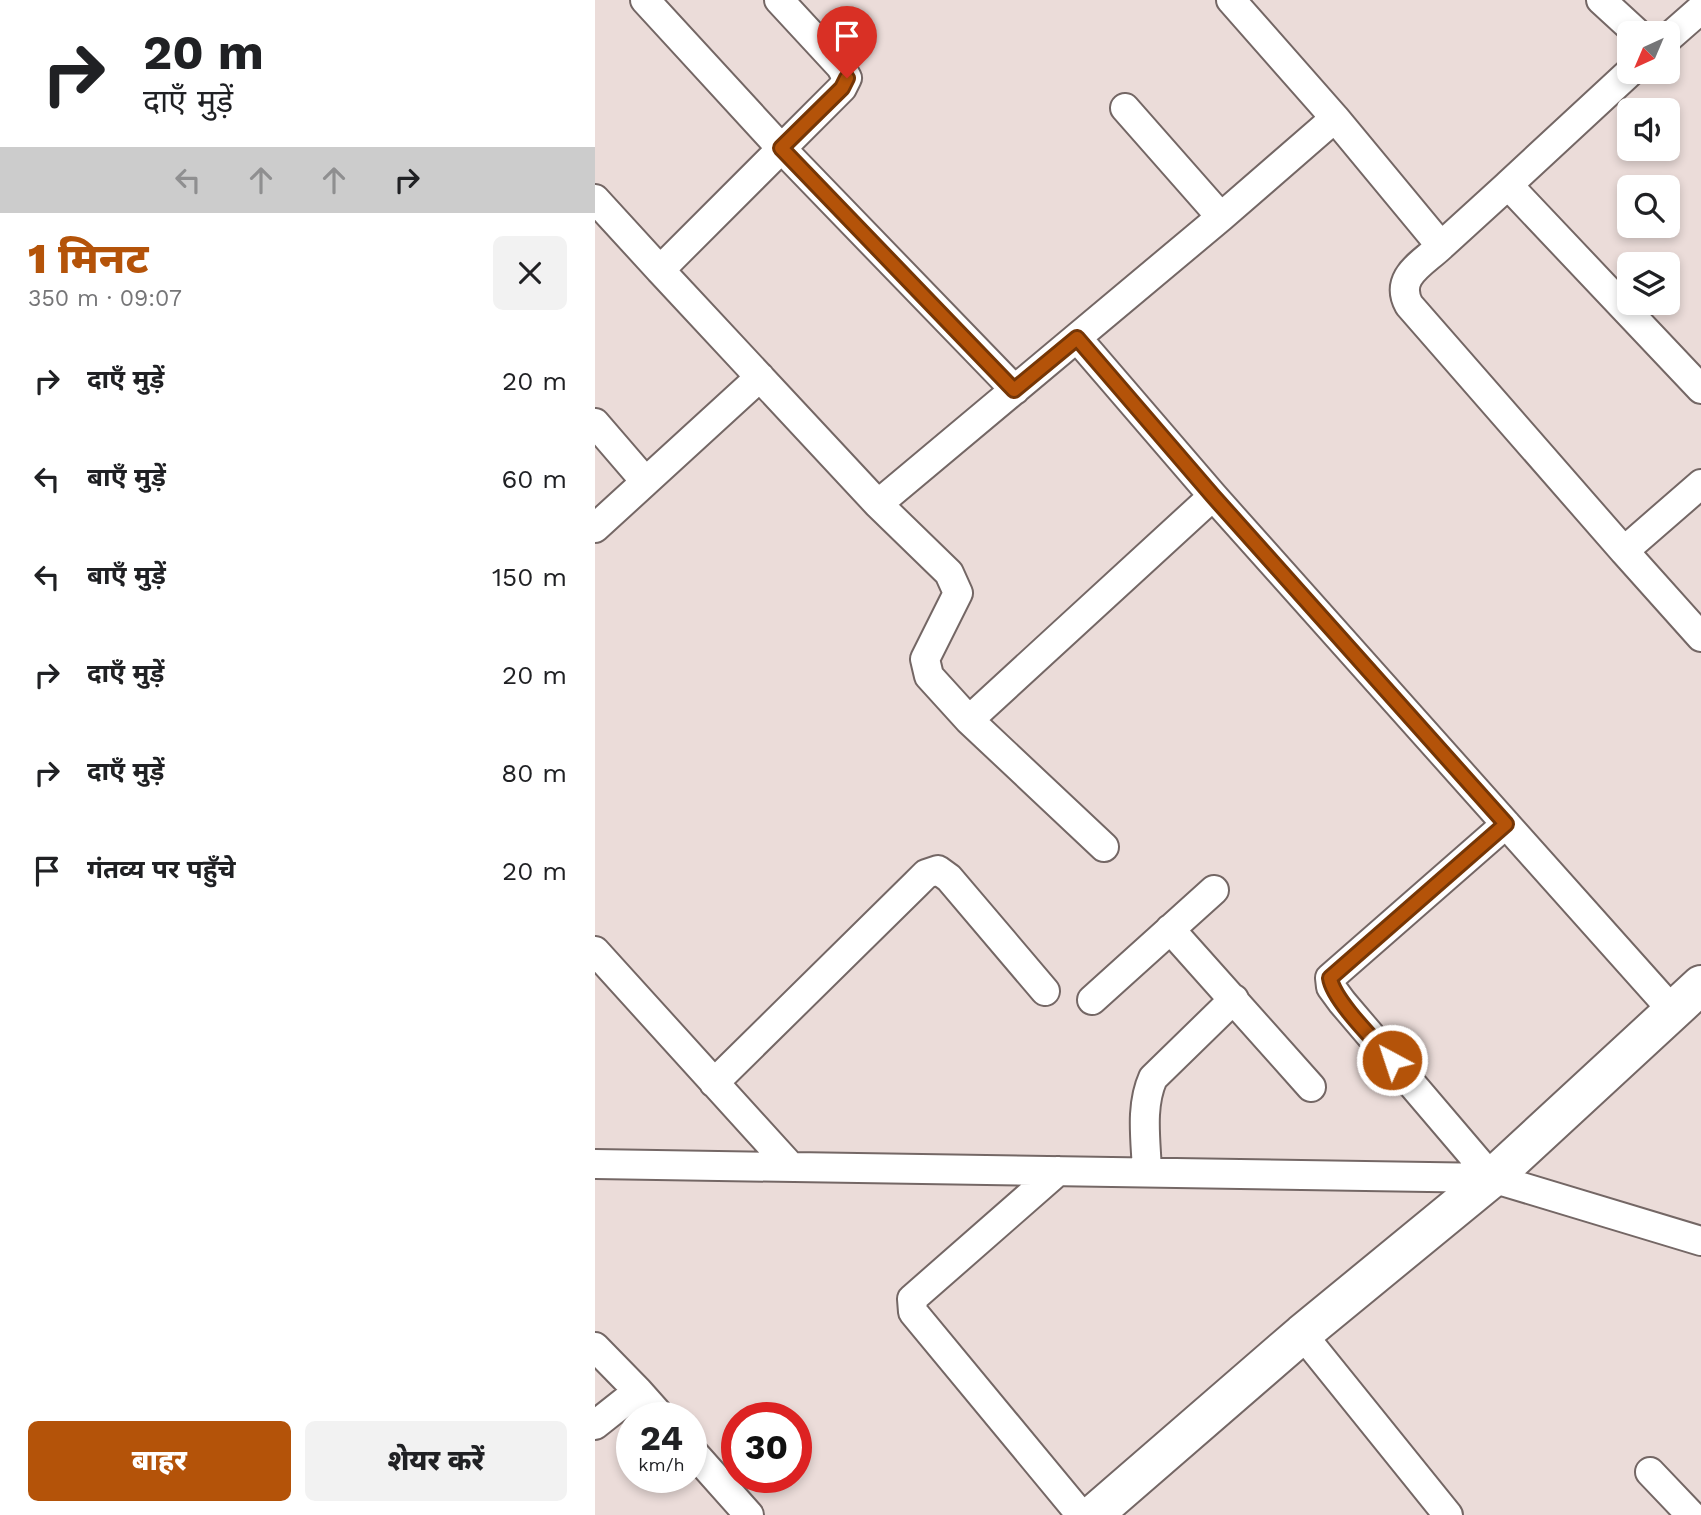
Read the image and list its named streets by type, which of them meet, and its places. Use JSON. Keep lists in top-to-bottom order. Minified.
{"north":"bottom left","page":{"turn":["20 m","दाएँ मुड़ें"],"heading":["1 मिनट","350 m · 09:07"],"list":[{"name":"दाएँ मुड़ें","value":"20 m"},{"name":"बाएँ मुड़ें","value":"60 m"},{"name":"बाएँ मुड़ें","value":"150 m"},{"name":"दाएँ मुड़ें","value":"20 m"},{"name":"दाएँ मुड़ें","value":"80 m"},{"name":"गंतव्य पर पहुँचे","value":"20 m"}],"speed":"24 km/h","limit":"30","buttons":["बाहर","शेयर करें"]}}
